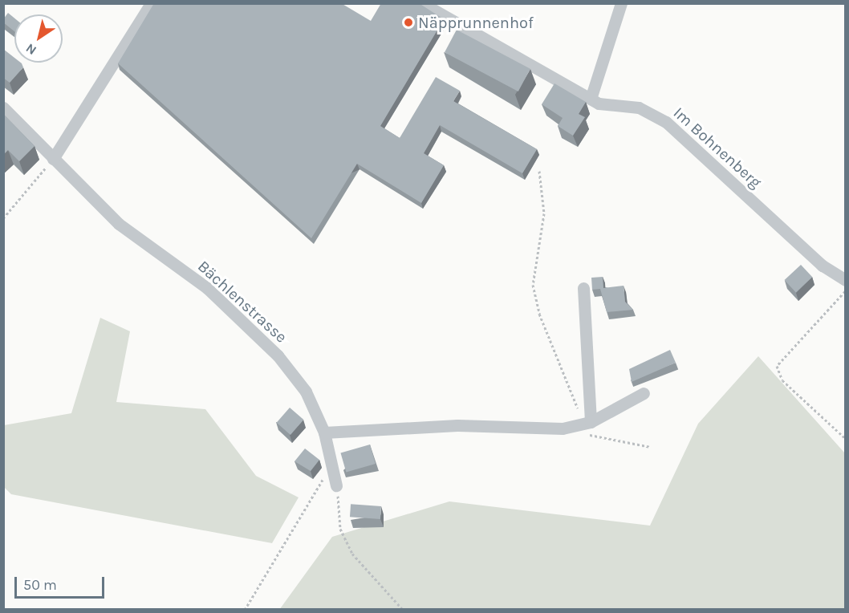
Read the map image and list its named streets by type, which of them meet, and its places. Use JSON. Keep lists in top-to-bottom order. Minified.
{"streets":{"street":["Im Bohnenberg","Bächlenstrasse"]},"places":["Näpprunnenhof"],"scale_bar":"50 m","north":"bottom left"}
